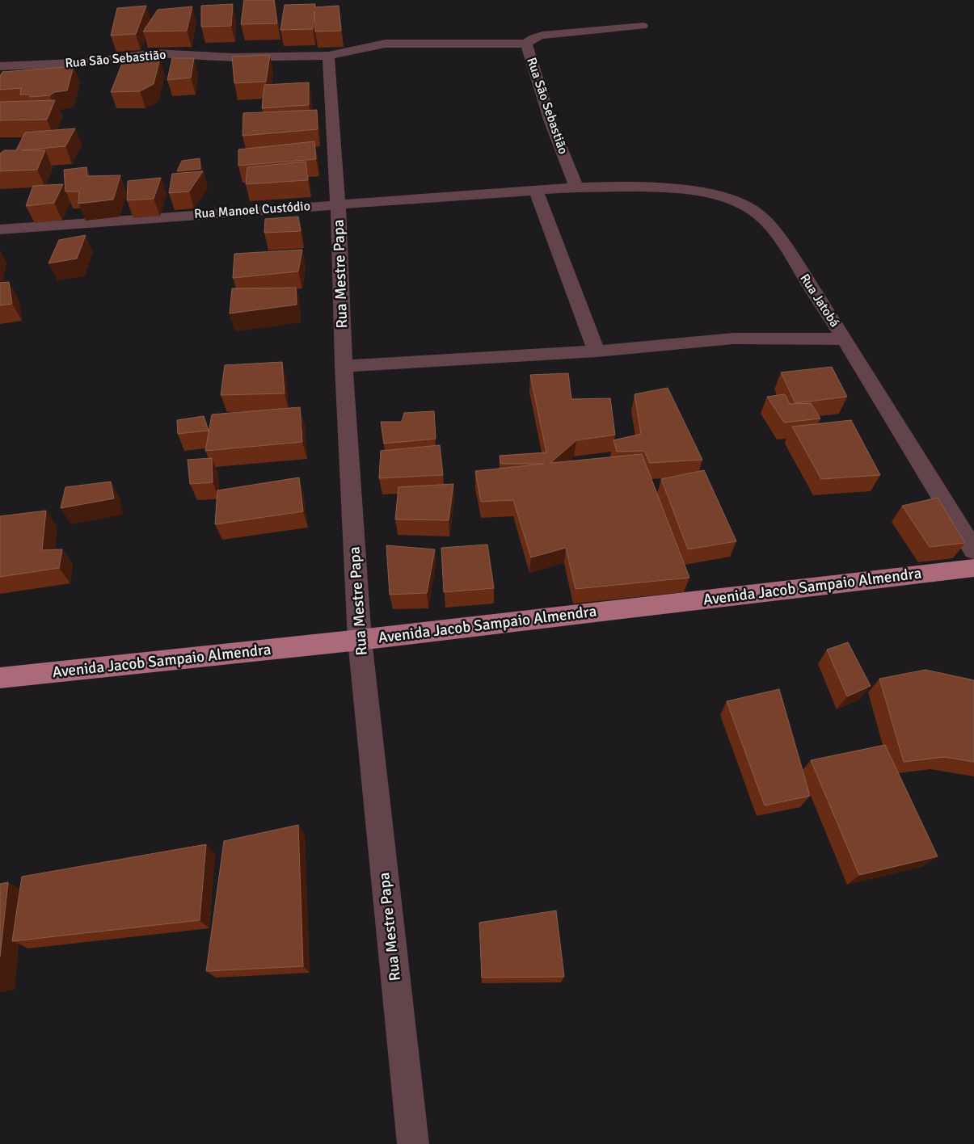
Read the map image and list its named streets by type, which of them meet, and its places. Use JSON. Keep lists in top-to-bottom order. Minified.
{"streets":{"main road":["Avenida Jacob Sampaio Almendra"],"street":["Rua São Sebastião","Rua Manoel Custódio","Rua Mestre Papa","Rua Jatobá"]},"crossings":[["Rua São Sebastião","Rua Manoel Custódio"],["Rua São Sebastião","Rua Mestre Papa"],["Rua São Sebastião","Rua Jatobá"],["Rua Manoel Custódio","Rua Mestre Papa"],["Rua Manoel Custódio","Rua Jatobá"],["Rua Mestre Papa","Avenida Jacob Sampaio Almendra"]]}
